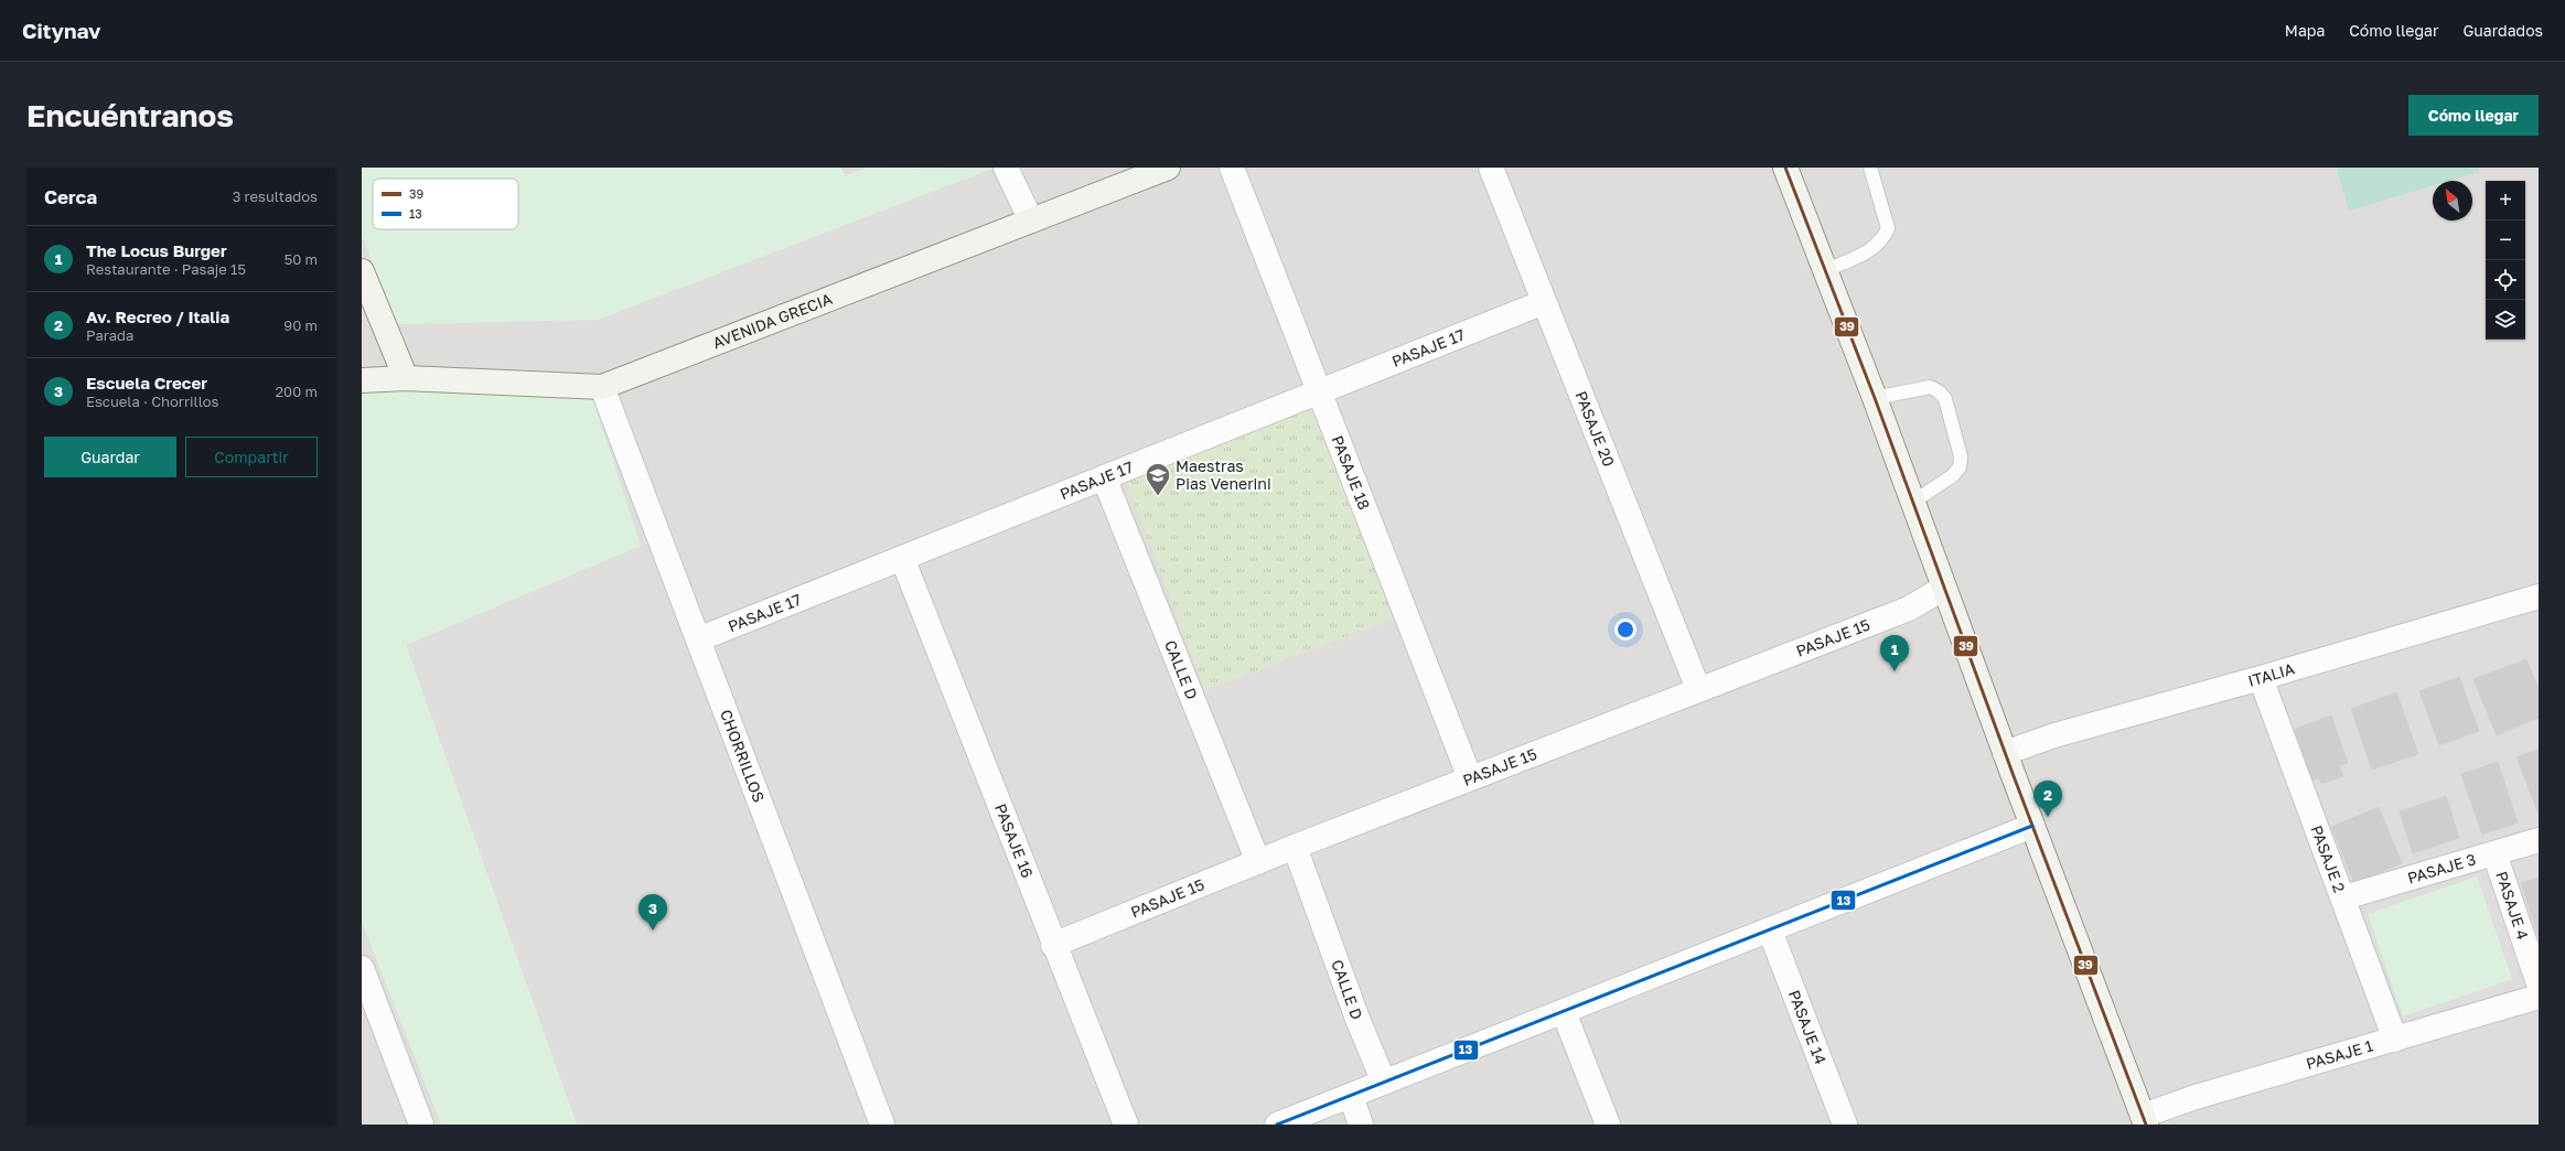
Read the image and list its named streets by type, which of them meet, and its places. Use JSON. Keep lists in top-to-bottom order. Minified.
{"streets":{"street":["AVENIDA GRECIA","PASAJE 17","PASAJE 20","PASAJE 18","PASAJE 15","CALLE D","ITALIA","CHORRILLOS","PASAJE 16","PASAJE 2","PASAJE 3","PASAJE 4","PASAJE 14","PASAJE 1"]},"crossings":[["AVENIDA GRECIA","CHORRILLOS"],["PASAJE 17","PASAJE 20"],["PASAJE 17","PASAJE 18"],["PASAJE 17","CALLE D"],["PASAJE 17","CHORRILLOS"],["PASAJE 17","PASAJE 16"],["PASAJE 20","PASAJE 15"],["PASAJE 18","PASAJE 15"],["PASAJE 15","CALLE D"],["PASAJE 15","PASAJE 16"],["ITALIA","PASAJE 2"],["PASAJE 2","PASAJE 3"],["PASAJE 2","PASAJE 1"],["PASAJE 3","PASAJE 4"]],"places":{"school or university":["Maestras Pias Venerini"]},"lines":["transit line 39","transit line 13"],"legend":["39","13"],"north":"top left","page":{"header":"Citynav","nav":["Mapa","Cómo llegar","Guardados"],"buttons":["Cómo llegar",["Guardar","Compartir"]],"title":"Encuéntranos","heading":["Cerca","3 resultados"],"map_buttons":["+","−"],"list":[{"mark":"1","name":"The Locus Burger","note":"Restaurante · Pasaje 15","value":"50 m"},{"mark":"2","name":"Av. Recreo / Italia","note":"Parada","value":"90 m"},{"mark":"3","name":"Escuela Crecer","note":"Escuela · Chorrillos","value":"200 m"}],"pins":["1","2","3"]}}
